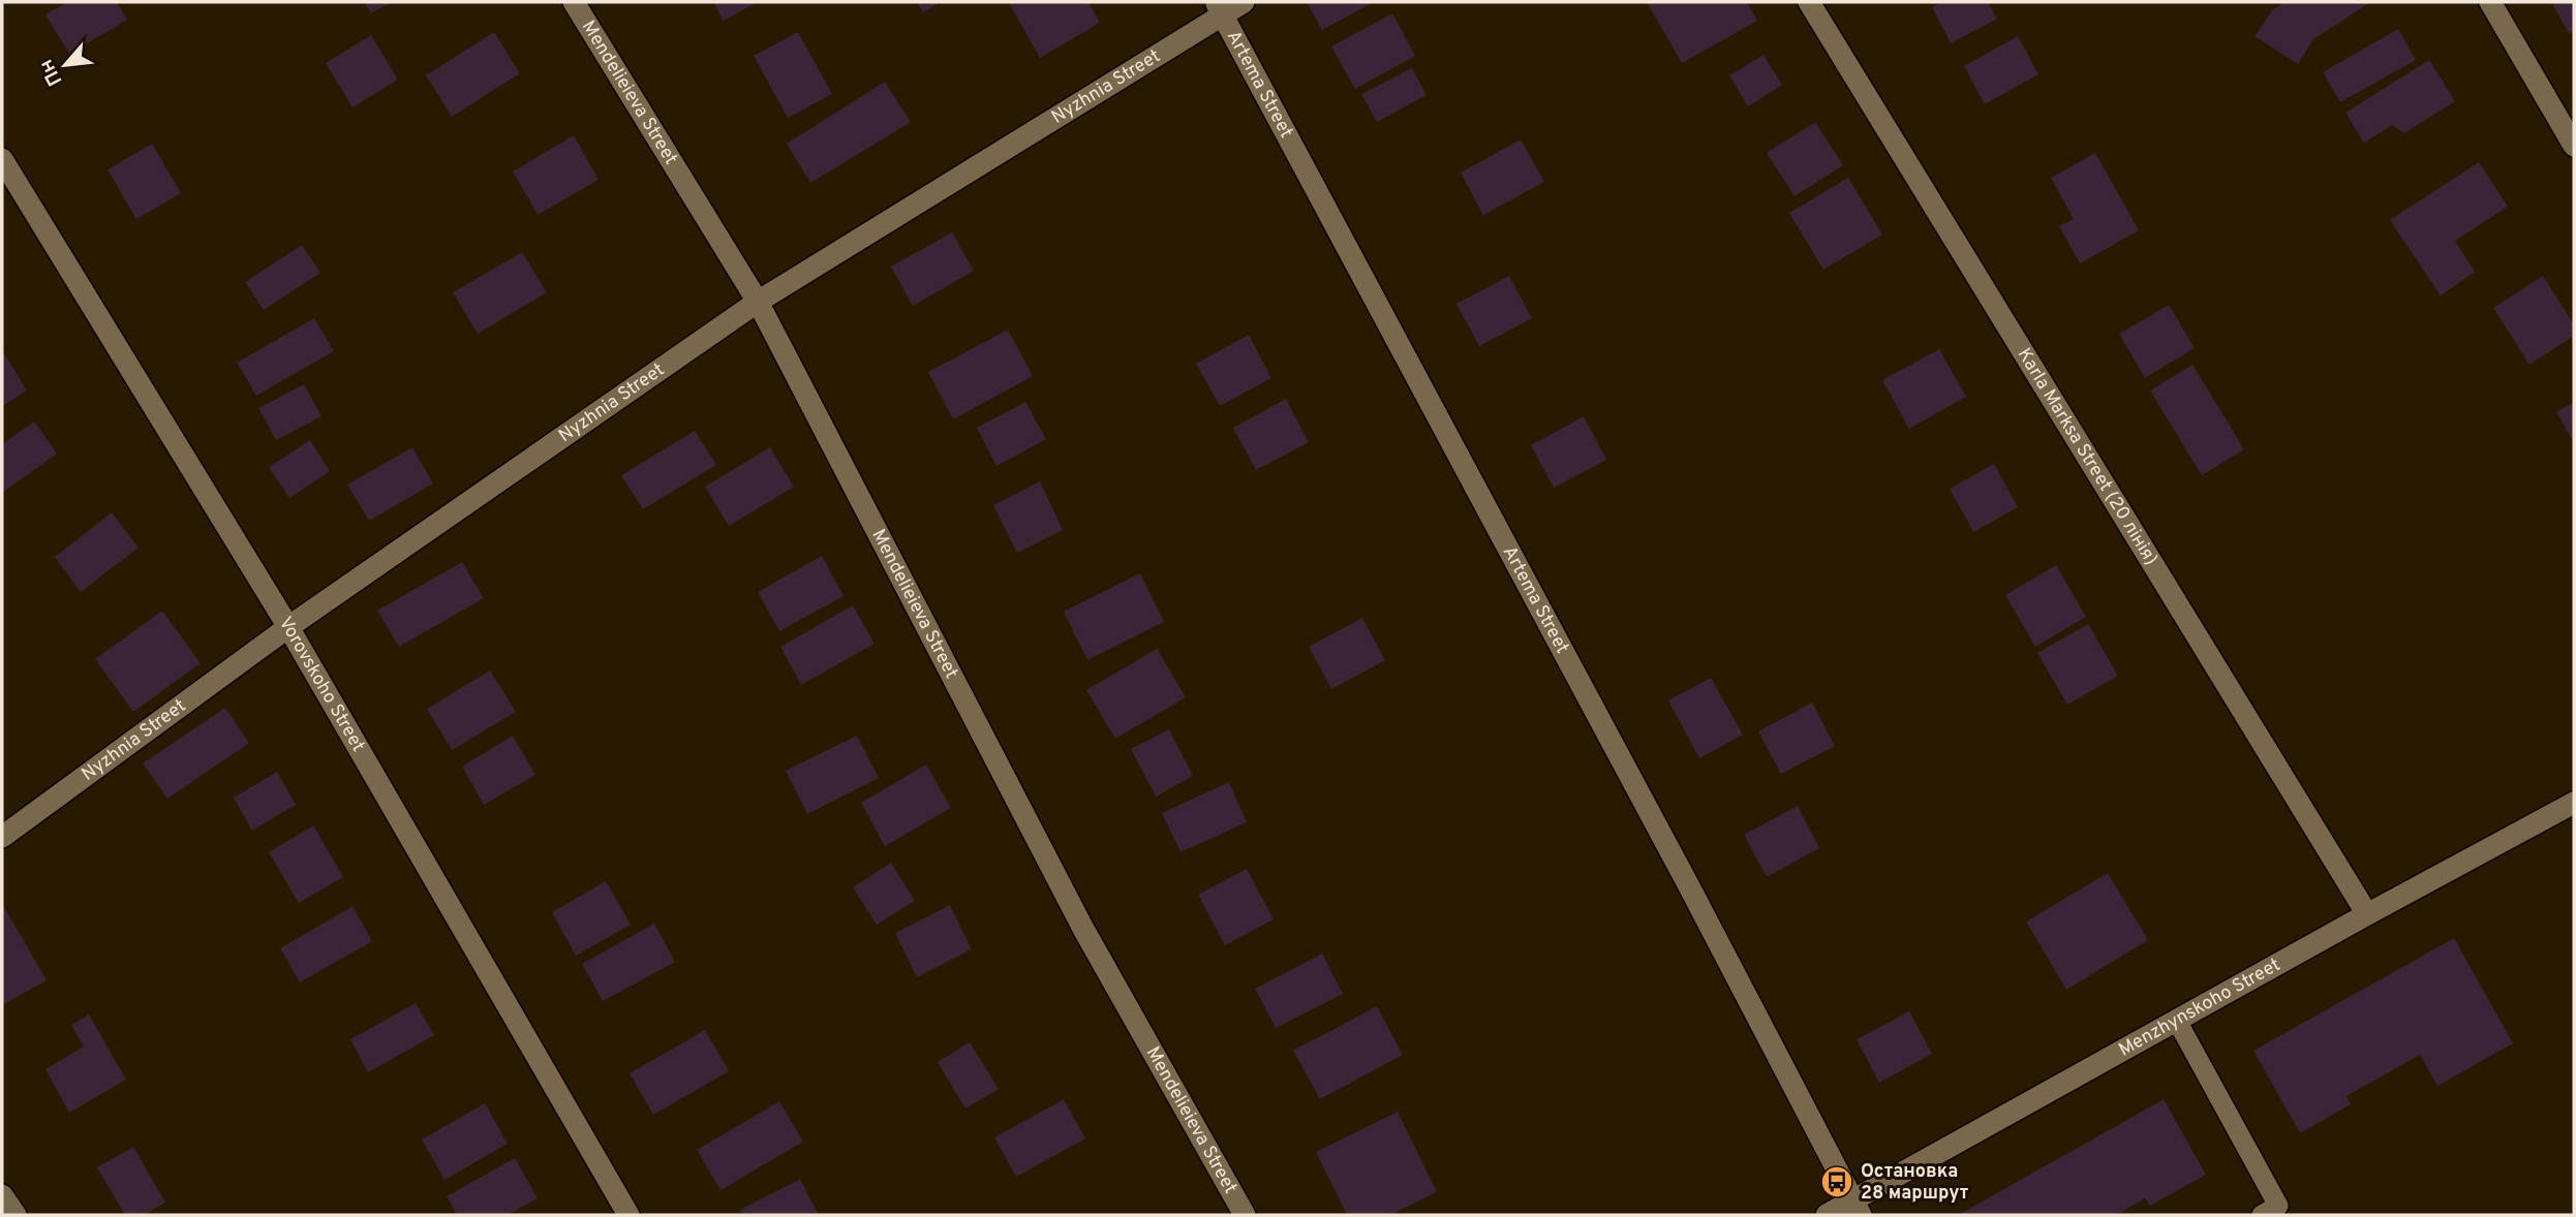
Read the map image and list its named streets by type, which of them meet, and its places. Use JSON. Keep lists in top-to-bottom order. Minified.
{"streets":{"street":["Artema Street","Nyzhnia Street","Mendelieieva Street","Karla Marksa Street (20 лiнiя)","Vorovskoho Street","Menzhynskoho Street"]},"crossings":[["Artema Street","Nyzhnia Street"],["Artema Street","Menzhynskoho Street"],["Nyzhnia Street","Mendelieieva Street"],["Nyzhnia Street","Vorovskoho Street"],["Karla Marksa Street (20 лiнiя)","Menzhynskoho Street"]],"places":{"bus stop":["Остановка 28 маршрут"]},"north":"bottom left"}
